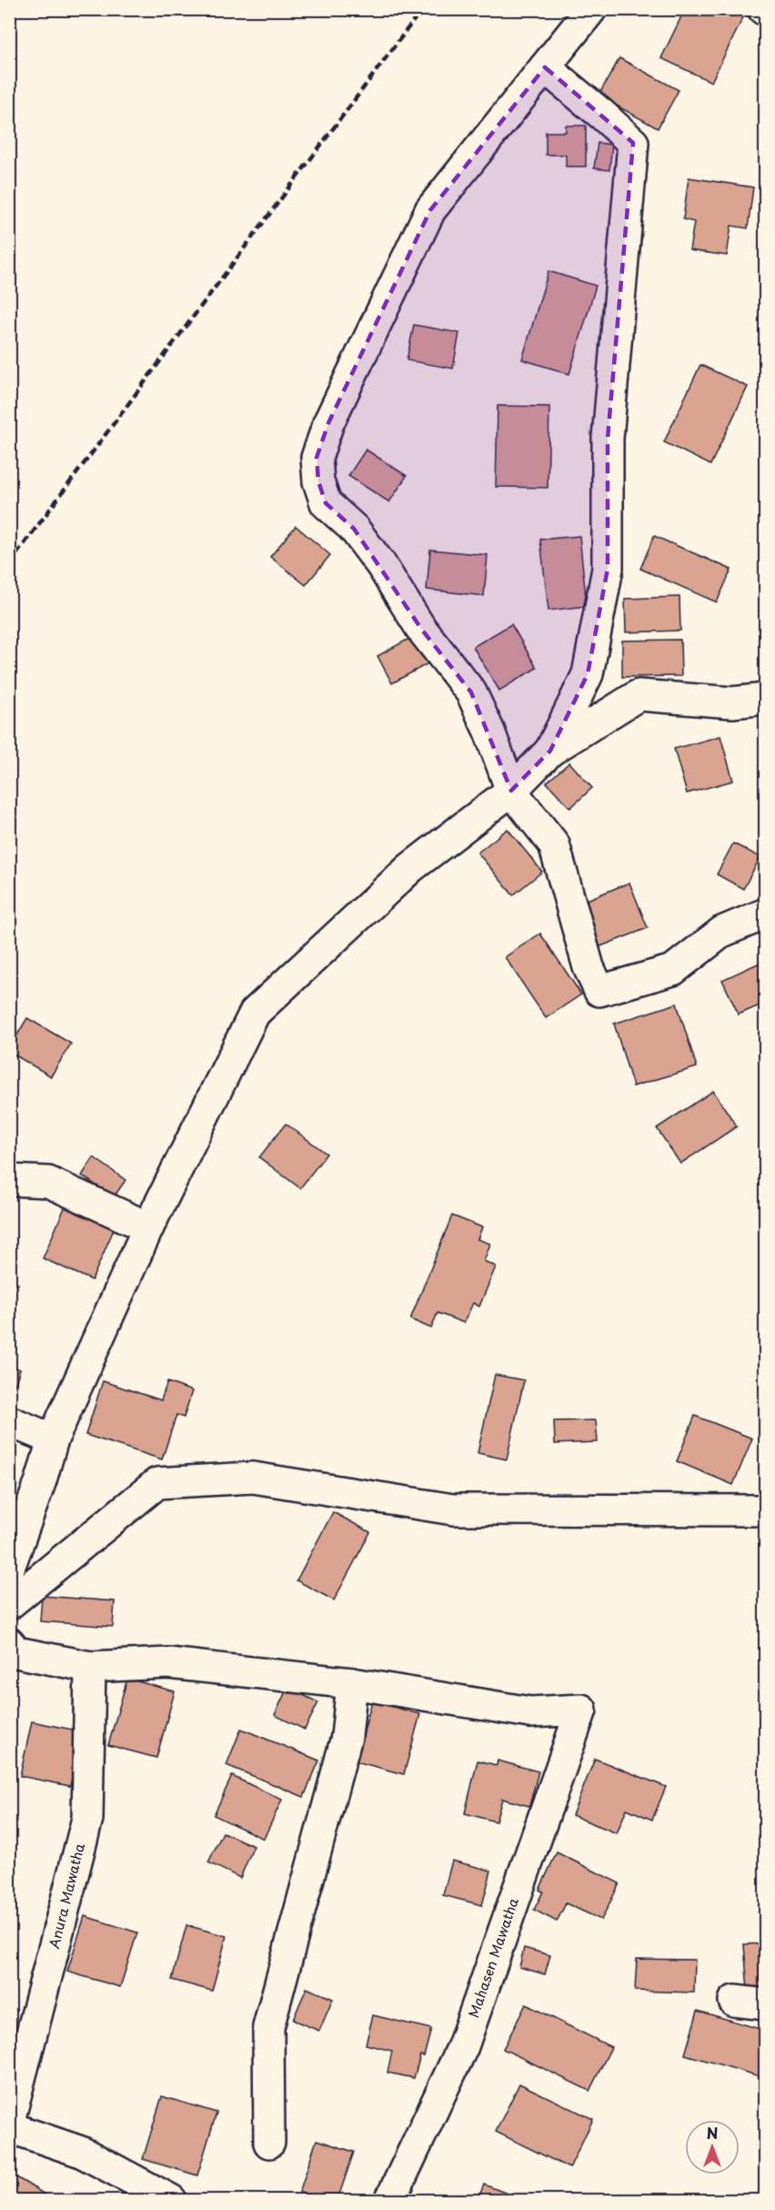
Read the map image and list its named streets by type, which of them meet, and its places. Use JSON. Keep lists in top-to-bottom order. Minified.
{"streets":{"street":["Anura Mawatha","Mahasen Mawatha"]},"north":"top"}
